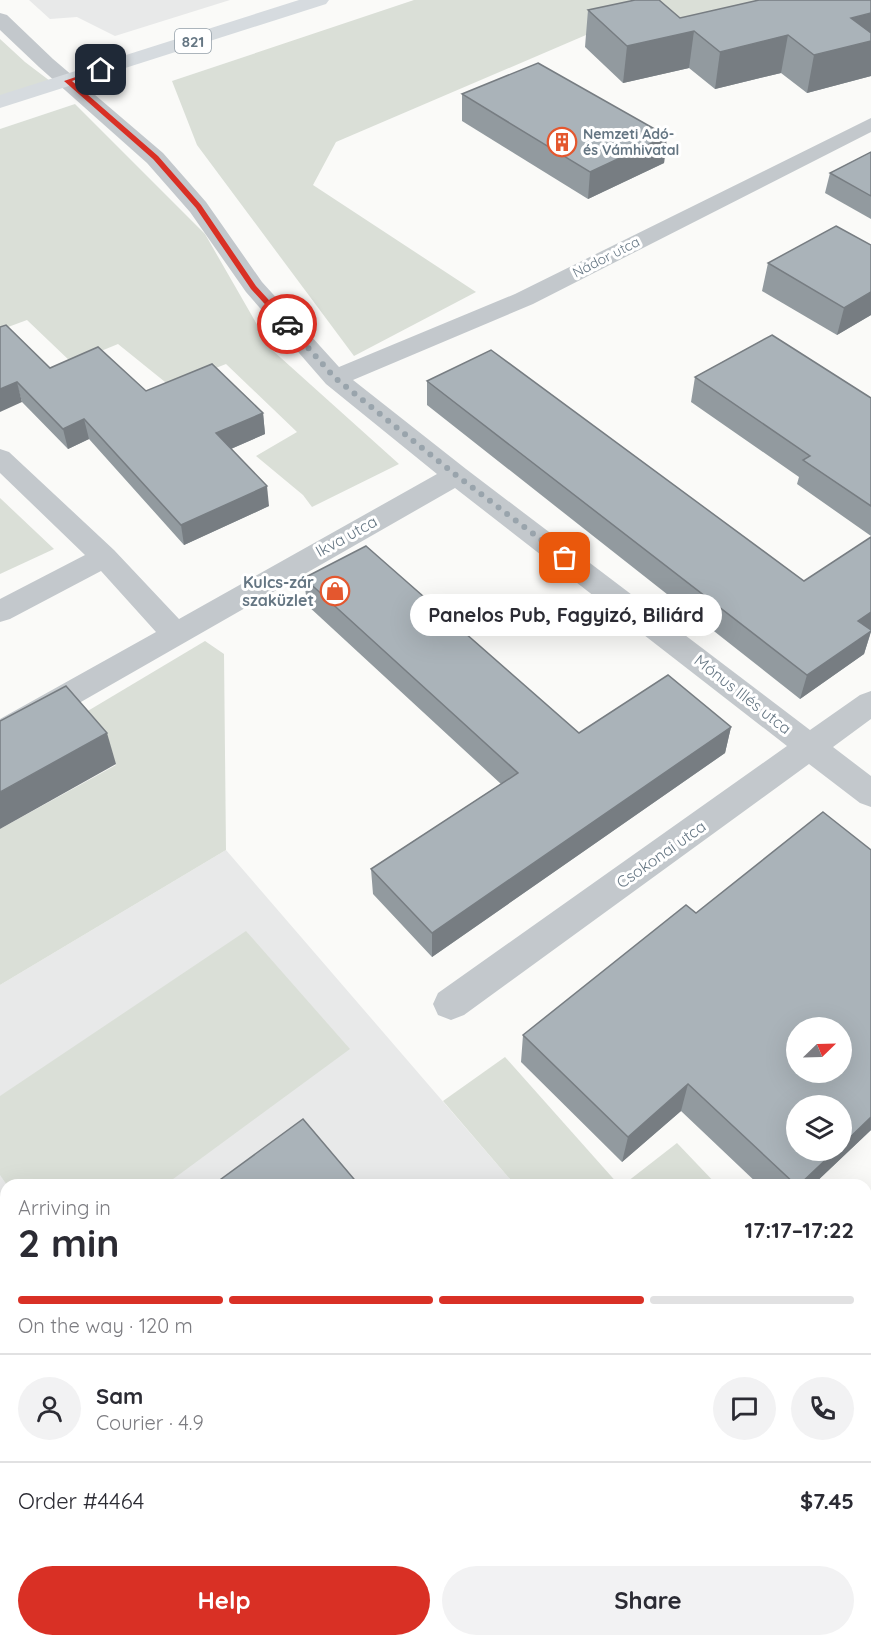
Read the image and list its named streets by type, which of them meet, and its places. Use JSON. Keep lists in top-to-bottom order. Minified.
{"streets":{"main road":["821"],"street":["Nádor utca","Ikva utca","Mónus Illés utca","Csokonai utca"]},"crossings":[["821","Mónus Illés utca"],["Nádor utca","Mónus Illés utca"],["Ikva utca","Mónus Illés utca"],["Mónus Illés utca","Csokonai utca"]],"places":{"building":["Nemzeti Adó- és Vámhivatal"],"other":["Panelos Pub, Fagyizó, Biliárd"],"shop":["Kulcs-zár szaküzlet"]},"north":"top right","page":{"bubble":"Panelos Pub, Fagyizó, Biliárd","heading":["2 min","Arriving in","17:17–17:22"],"panel":["Sam","Courier · 4.9","Order #4464","$7.45"],"bar":"On the way · 120 m","buttons":["Help","Share"]}}
